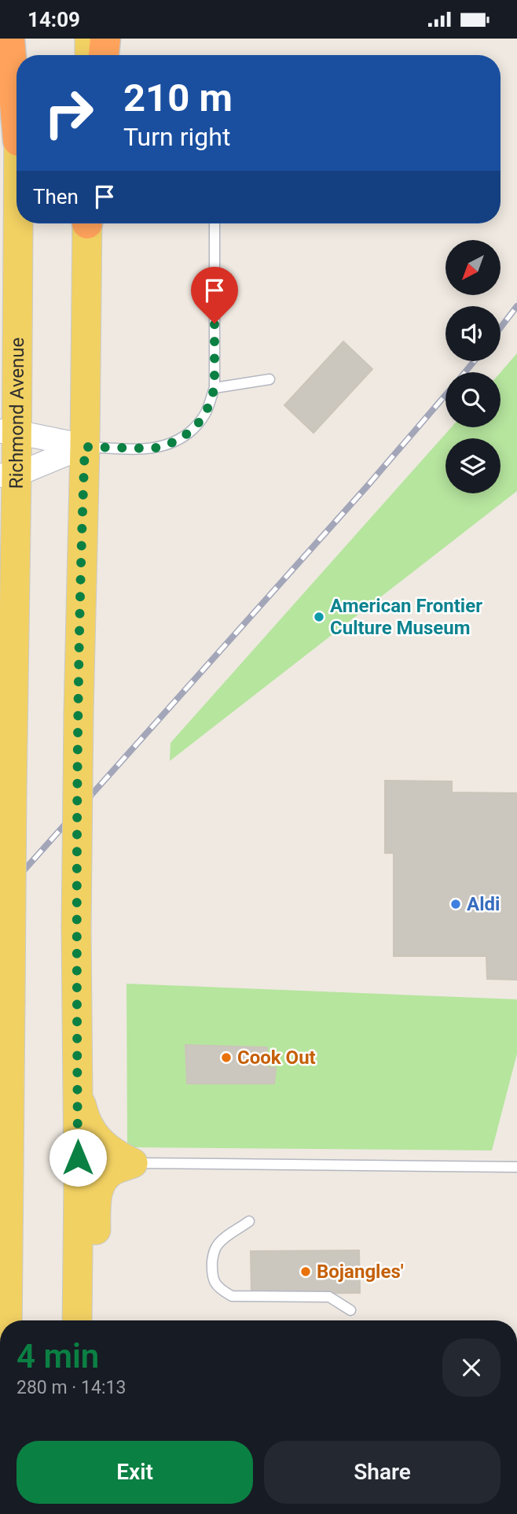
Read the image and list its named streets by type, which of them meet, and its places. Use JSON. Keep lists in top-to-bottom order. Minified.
{"streets":{"main road":["Richmond Avenue"]},"places":["American Frontier Culture Museum","Aldi","Cook Out","Bojangles'"],"north":"bottom left","page":{"status":"14:09","turn":["210 m","Turn right"],"then":"Then","heading":["4 min","280 m · 14:13"],"buttons":["Exit","Share"]}}
